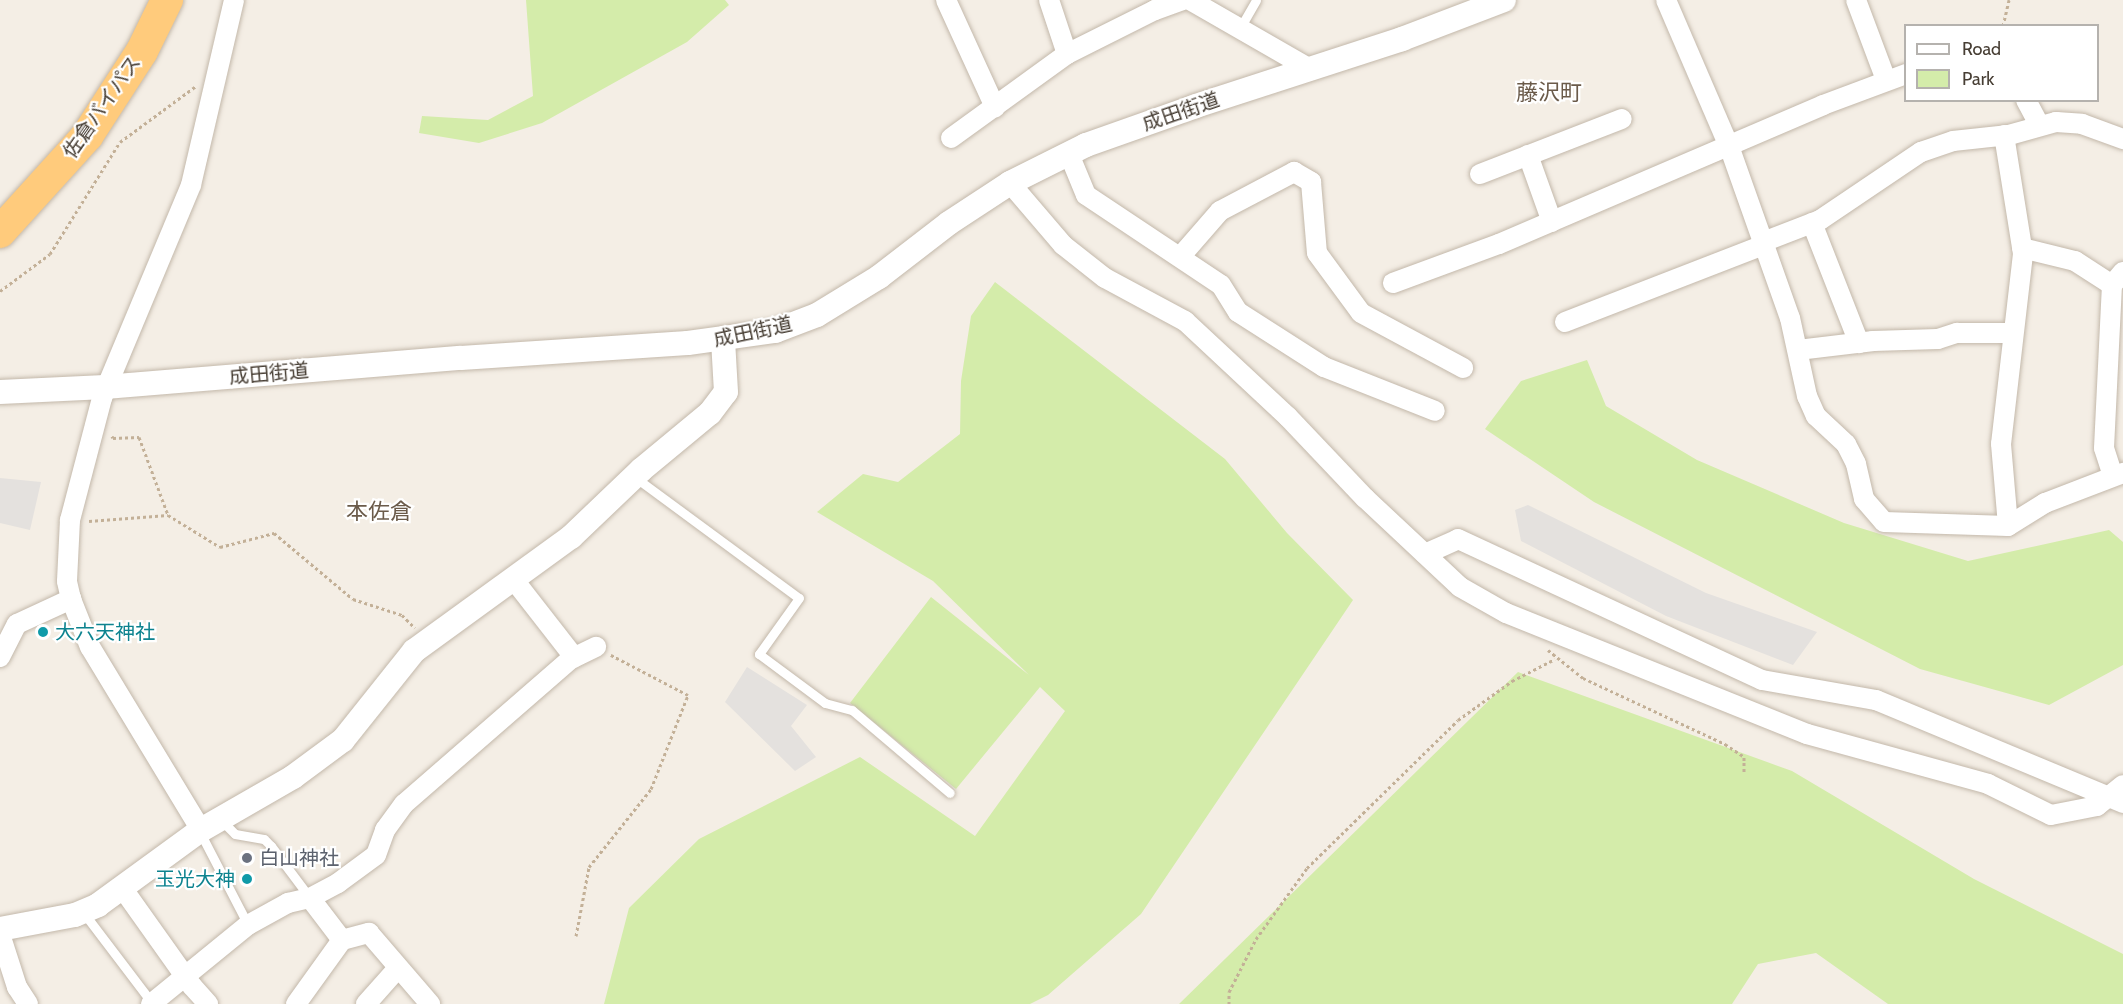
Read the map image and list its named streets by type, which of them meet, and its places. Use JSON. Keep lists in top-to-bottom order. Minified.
{"streets":{"highway":["佐倉バイパス"],"street":["成田街道"]},"districts":["藤沢町","本佐倉"],"places":["大六天神社","白山神社","玉光大神"],"legend":["Road","Park"]}
